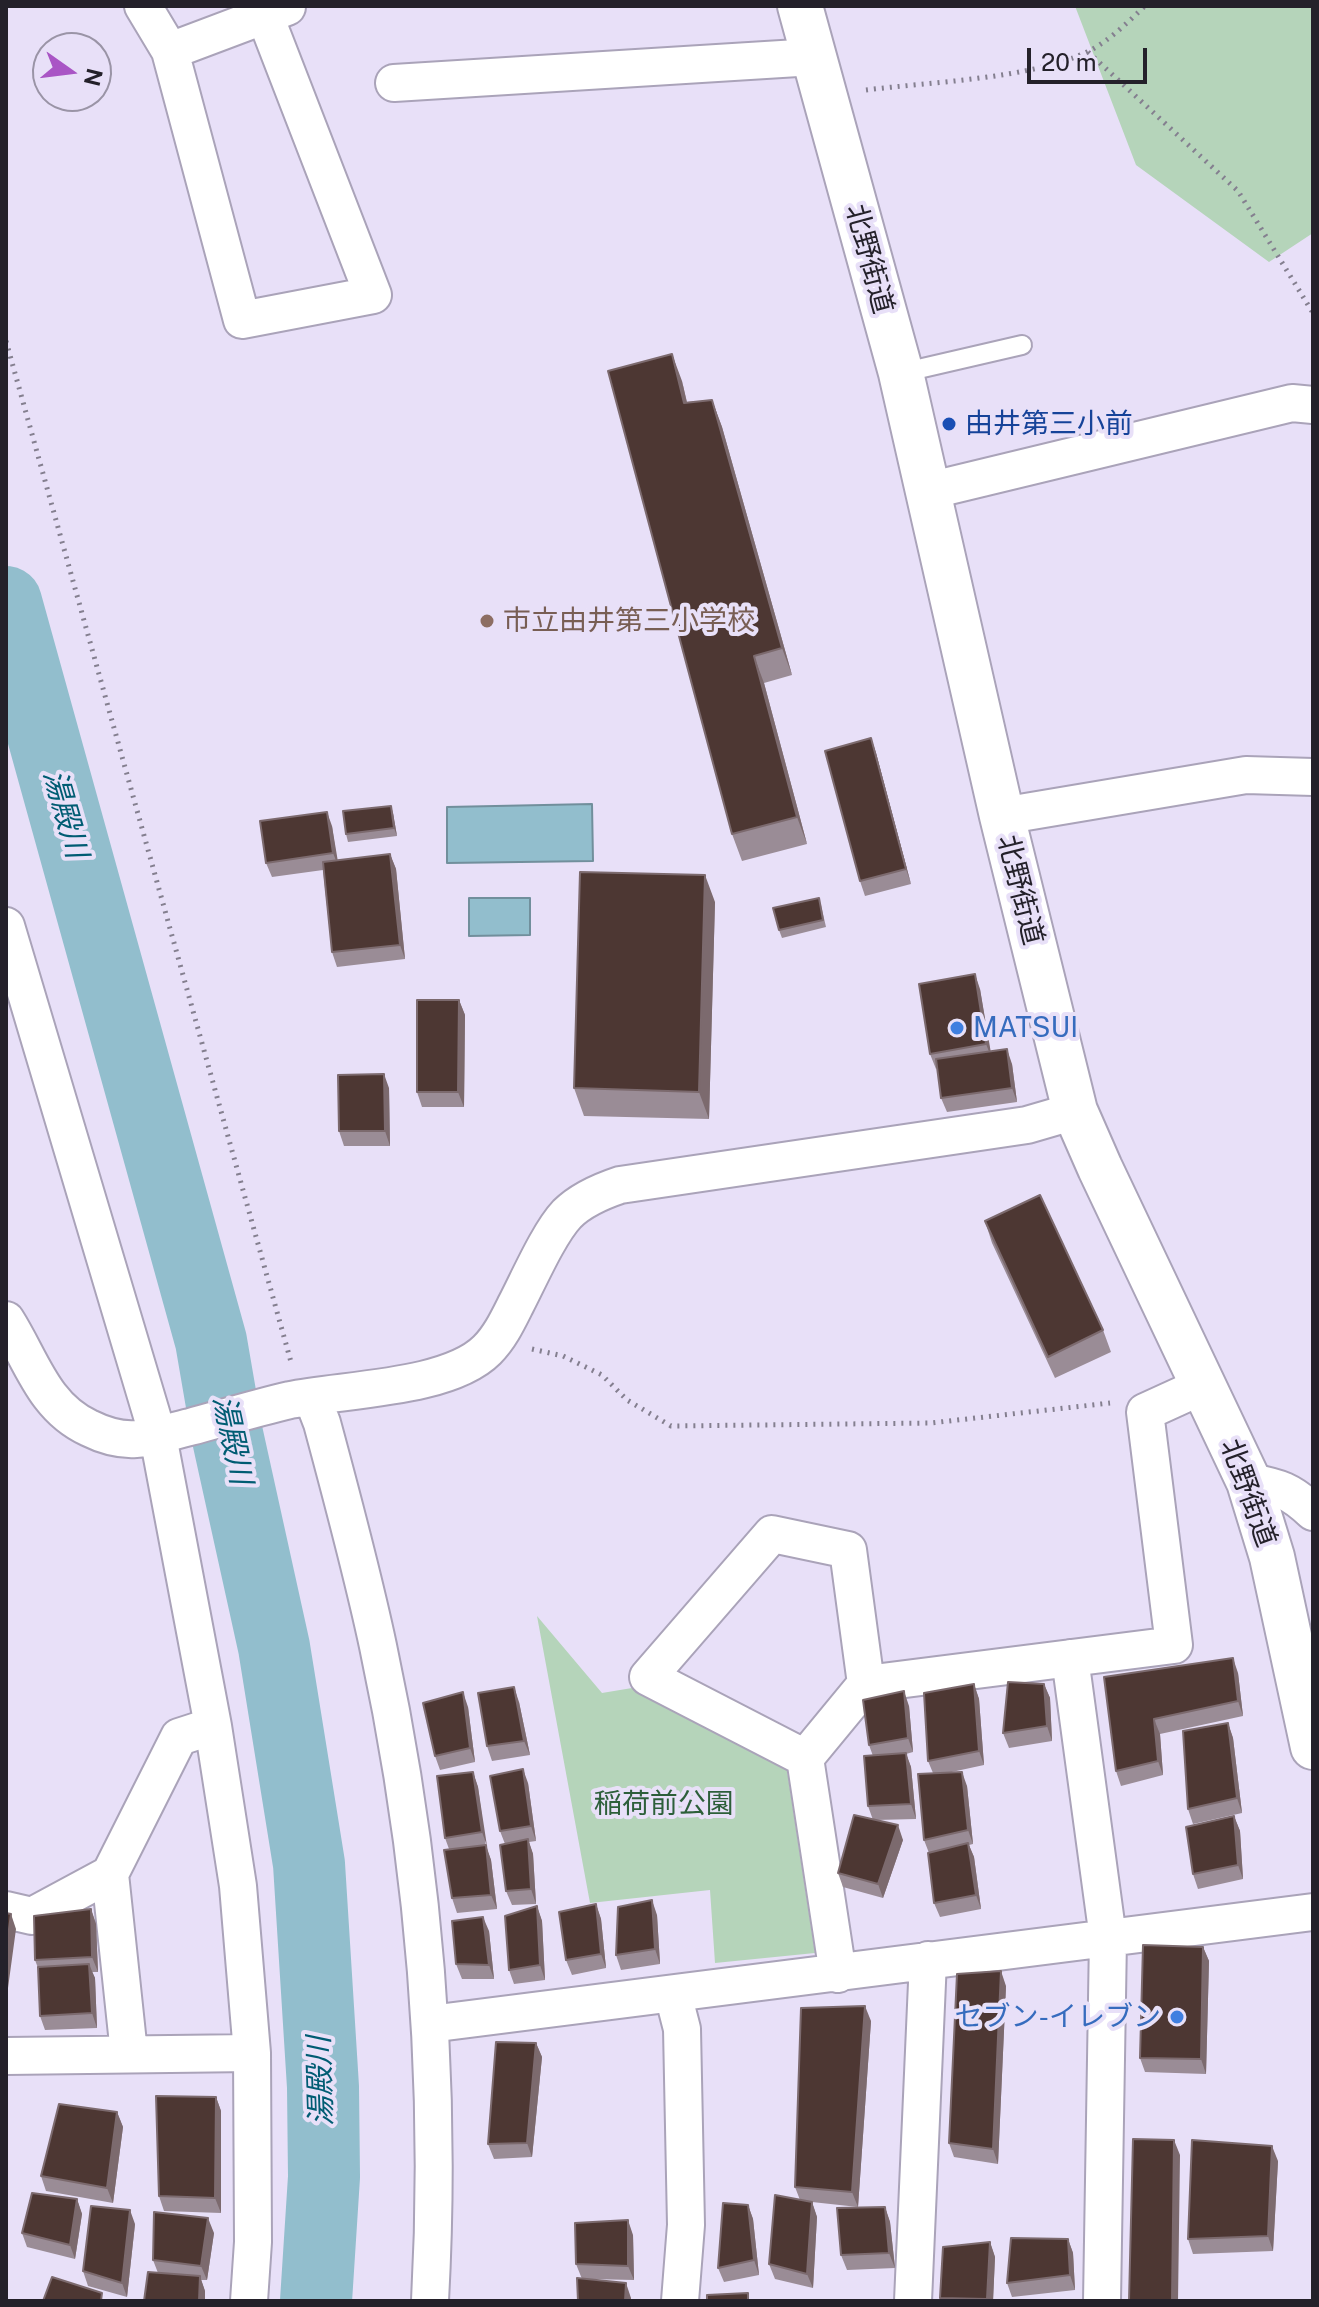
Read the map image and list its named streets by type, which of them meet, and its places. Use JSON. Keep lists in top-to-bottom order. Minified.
{"streets":{"main road":["北野街道"]},"water":["湯殿川"],"parks":["稲荷前公園"],"places":["由井第三小前","市立由井第三小学校","MATSUI","セブン-イレブン"],"scale_bar":"20 m","north":"right"}
